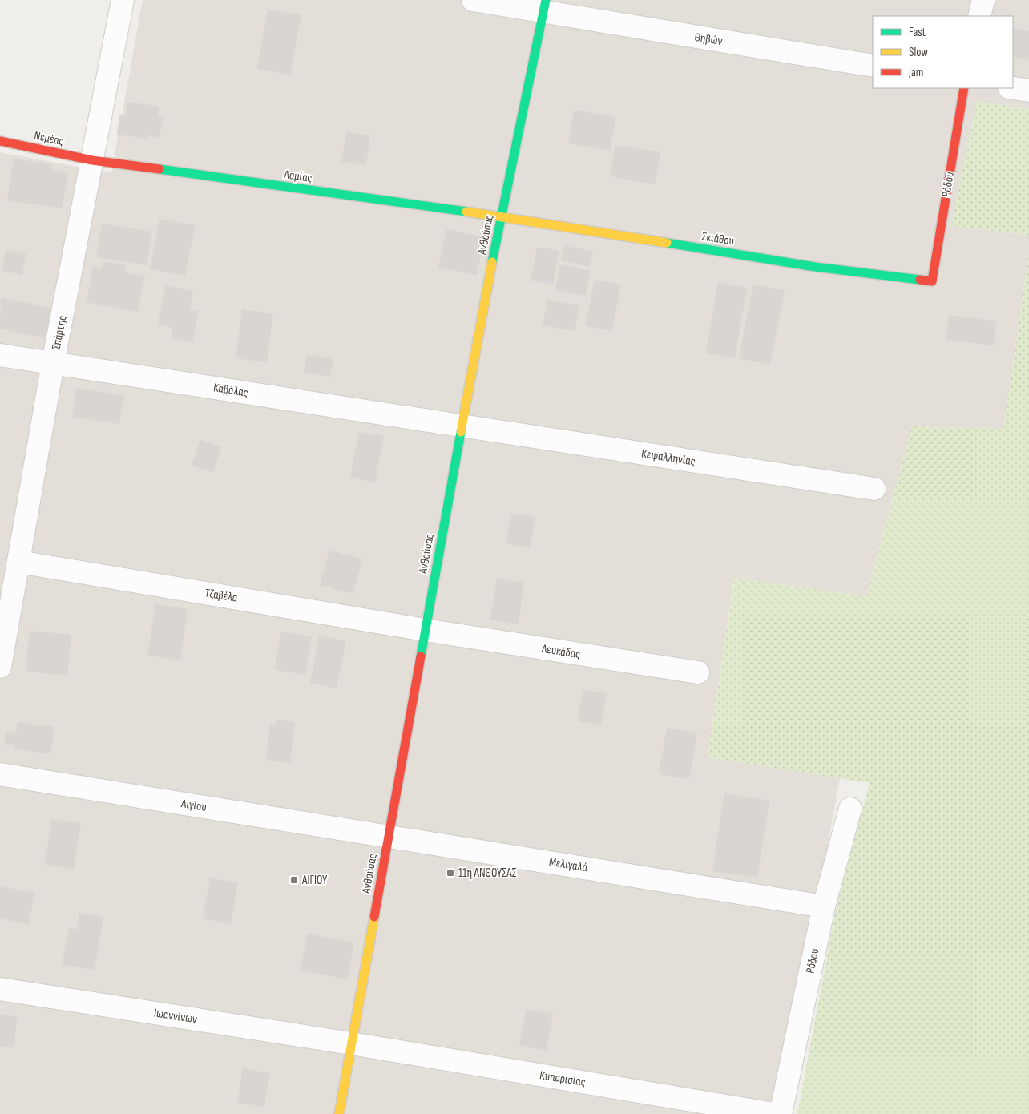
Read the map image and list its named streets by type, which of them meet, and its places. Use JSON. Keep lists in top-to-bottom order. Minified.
{"streets":{"street":["Θηβών","Νεμέας","Λαμίας","Ρόδου","Ανθούσας","Σκιάθου","Σπάρτης","Καβάλας","Κεφαλληνίας","Τζαβέλα","Λευκάδας","Αιγίου","Μελιγαλά","Ιωαννίνων","Κυπαρισίας"]},"crossings":[["Θηβών","Ανθούσας"],["Νεμέας","Λαμίας"],["Νεμέας","Σπάρτης"],["Λαμίας","Ανθούσας"],["Λαμίας","Σκιάθου"],["Λαμίας","Σπάρτης"],["Ρόδου","Σκιάθου"],["Ρόδου","Μελιγαλά"],["Ανθούσας","Σκιάθου"],["Ανθούσας","Καβάλας"],["Ανθούσας","Κεφαλληνίας"],["Ανθούσας","Τζαβέλα"],["Ανθούσας","Λευκάδας"],["Ανθούσας","Αιγίου"],["Ανθούσας","Μελιγαλά"],["Ανθούσας","Ιωαννίνων"],["Ανθούσας","Κυπαρισίας"],["Σπάρτης","Καβάλας"],["Σπάρτης","Τζαβέλα"],["Καβάλας","Κεφαλληνίας"],["Τζαβέλα","Λευκάδας"],["Αιγίου","Μελιγαλά"],["Ιωαννίνων","Κυπαρισίας"]],"places":{"transit":["11η ΑΝΘΟΥΣΑΣ","ΑΙΓΙΟΥ"]},"legend":["Fast","Slow","Jam"]}
